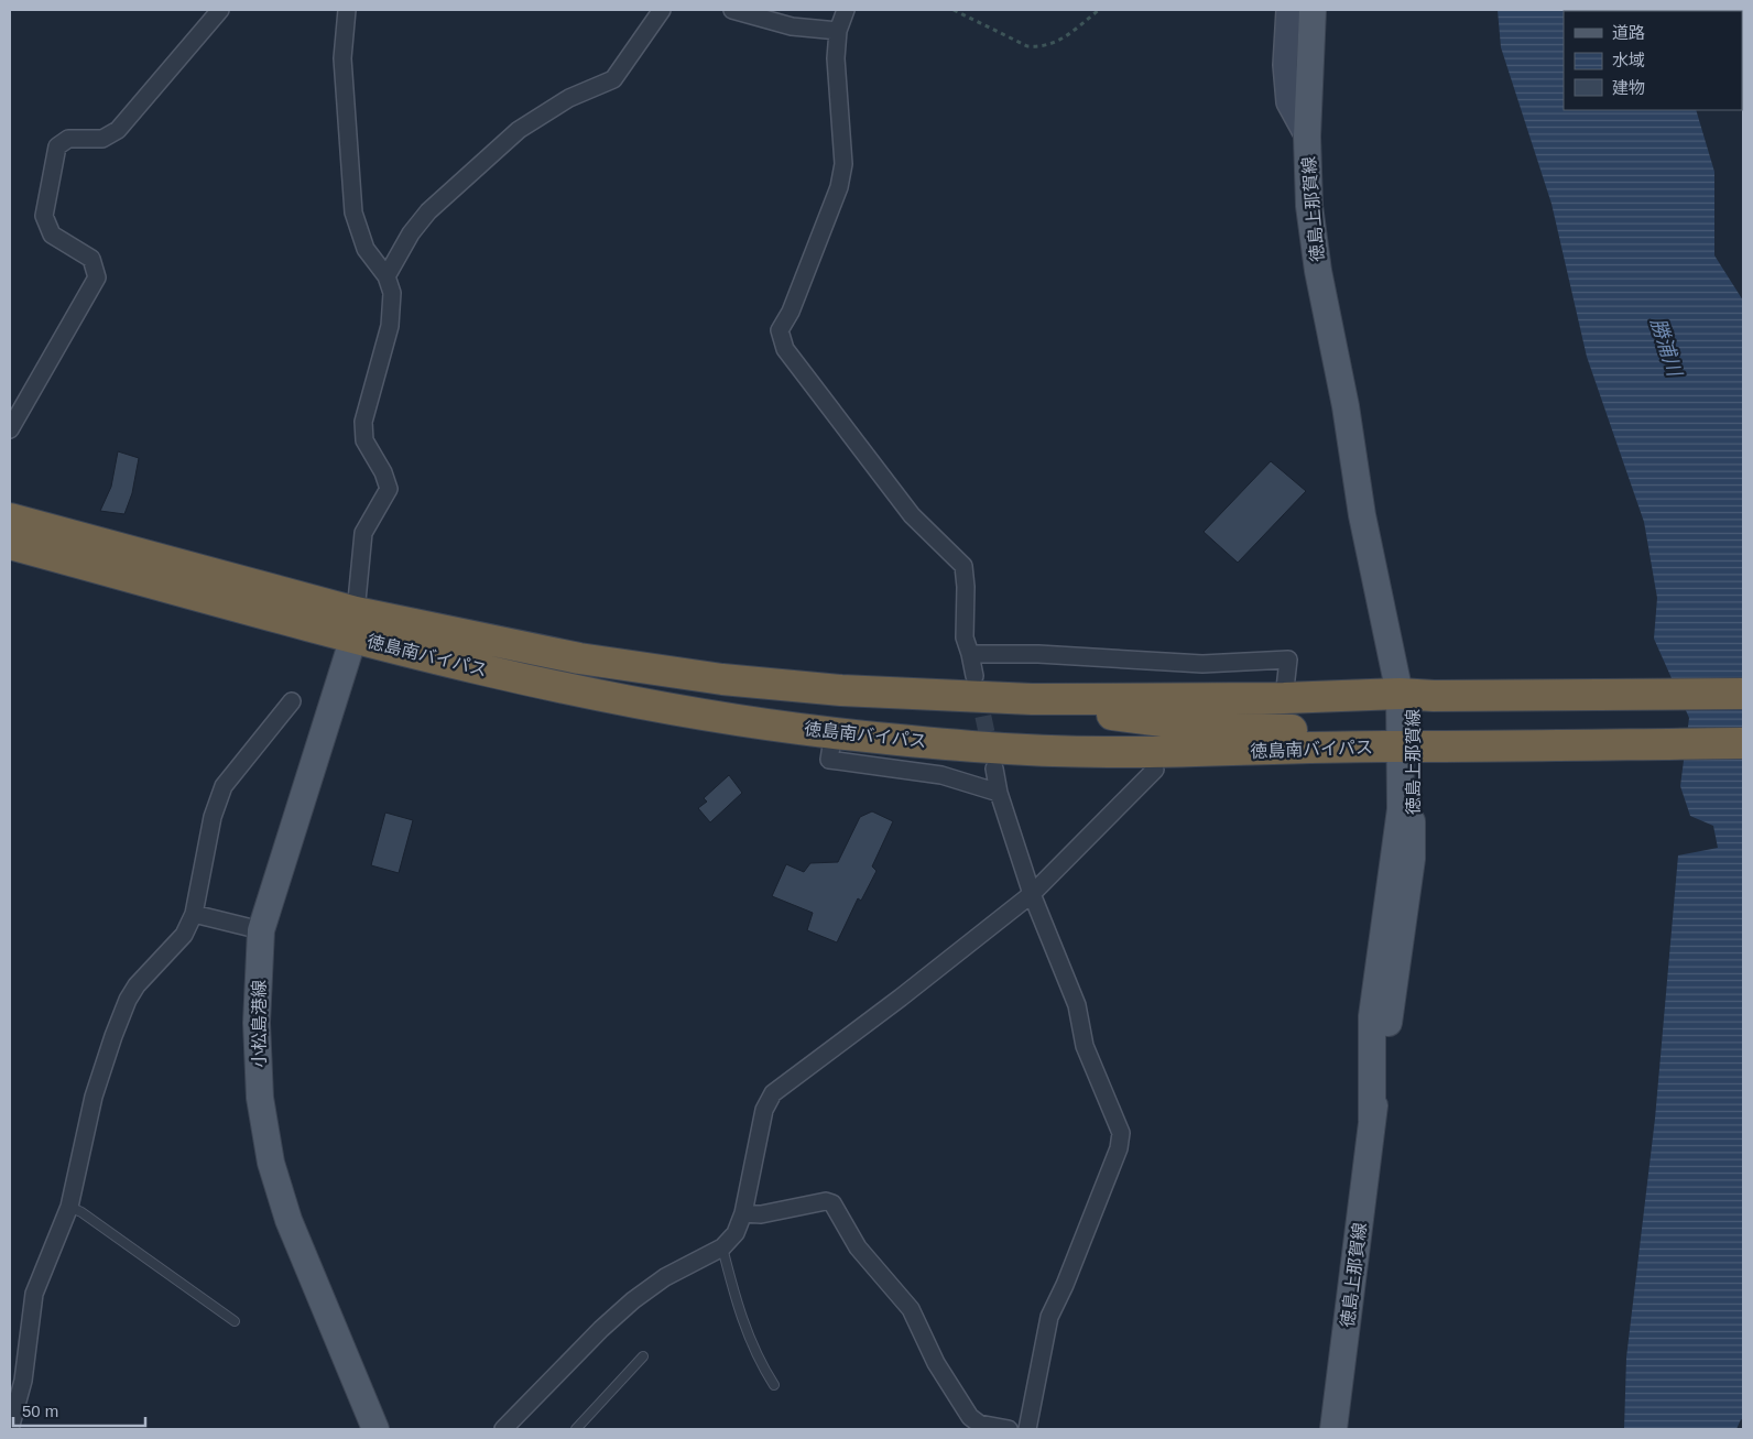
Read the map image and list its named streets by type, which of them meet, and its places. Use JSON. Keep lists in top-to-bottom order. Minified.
{"streets":{"highway":["徳島南バイパス"],"main road":["徳島上那賀線","小松島港線"]},"crossings":[["徳島上那賀線","徳島南バイパス"],["徳島南バイパス","小松島港線"]],"water":["勝浦川"],"legend":["道路","水域","建物"],"scale_bar":"50 m"}
